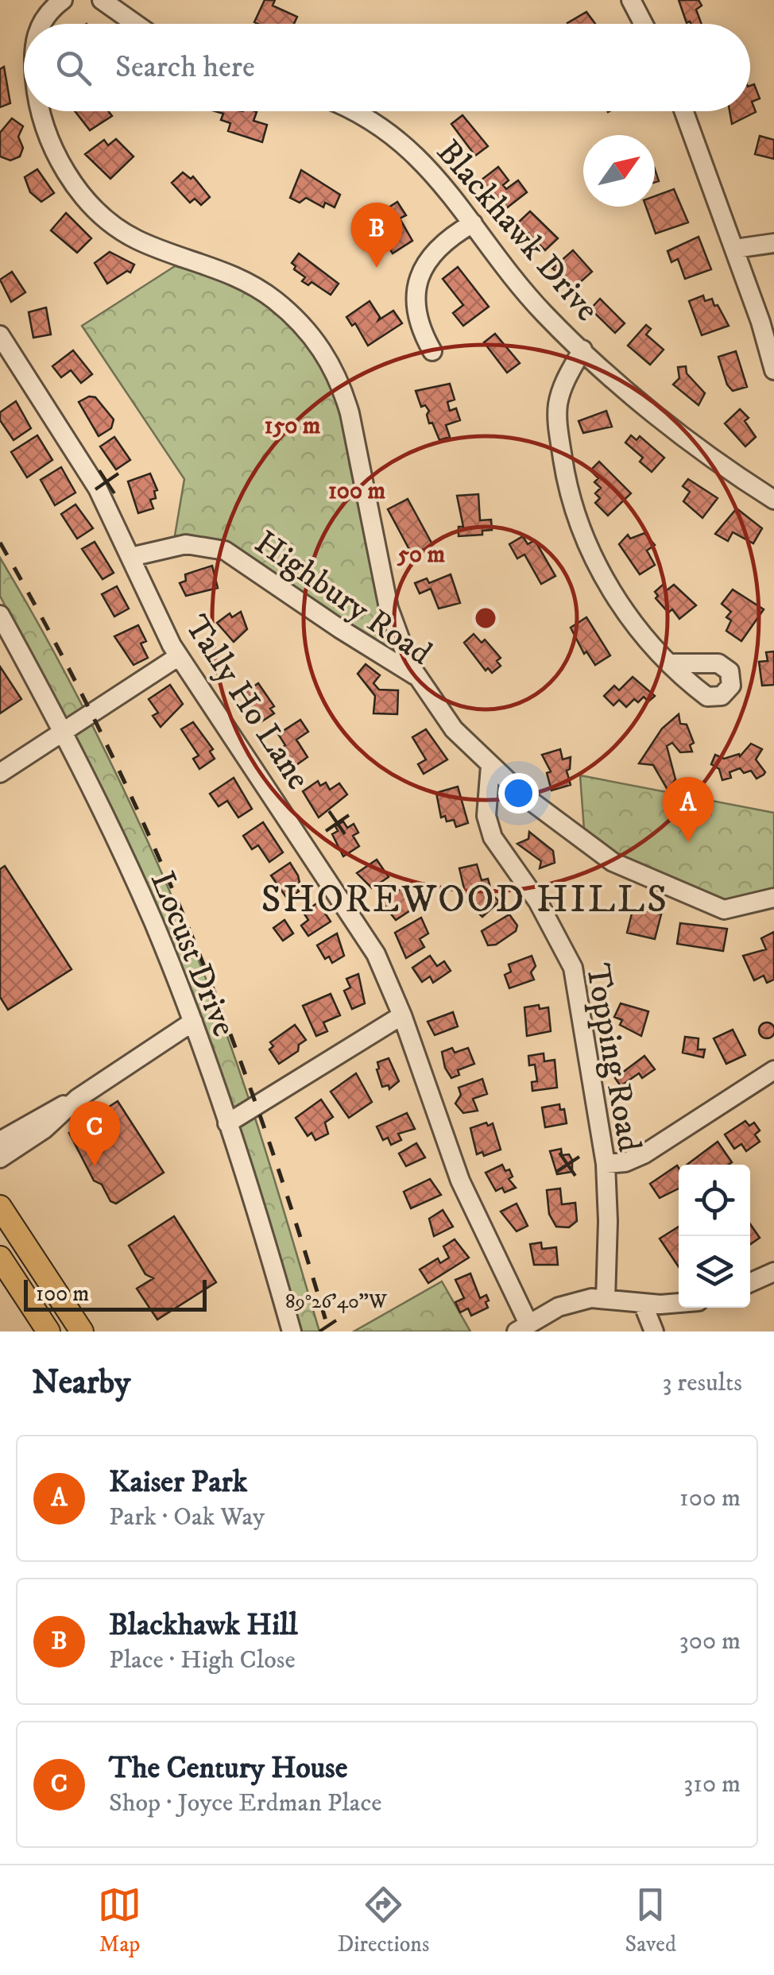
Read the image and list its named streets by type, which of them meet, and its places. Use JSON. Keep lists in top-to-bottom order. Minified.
{"streets":{"street":["Blackhawk Drive","Highbury Road","Tally Ho Lane","Locust Drive","Topping Road"]},"crossings":[["Highbury Road","Tally Ho Lane"],["Highbury Road","Topping Road"]],"districts":["SHOREWOOD HILLS"],"scale_bar":"100 m","north":"top right","page":{"search":"Search here","pins":["B","A","C"],"scale":"100 m","heading":["Nearby","3 results"],"list":[{"mark":"A","name":"Kaiser Park","note":"Park · Oak Way","value":"100 m"},{"mark":"B","name":"Blackhawk Hill","note":"Place · High Close","value":"300 m"},{"mark":"C","name":"The Century House","note":"Shop · Joyce Erdman Place","value":"310 m"}],"nav":["Map","Directions","Saved"]},"coordinates":["89°26'40\"W"],"rings":["150 m","100 m","50 m"]}
